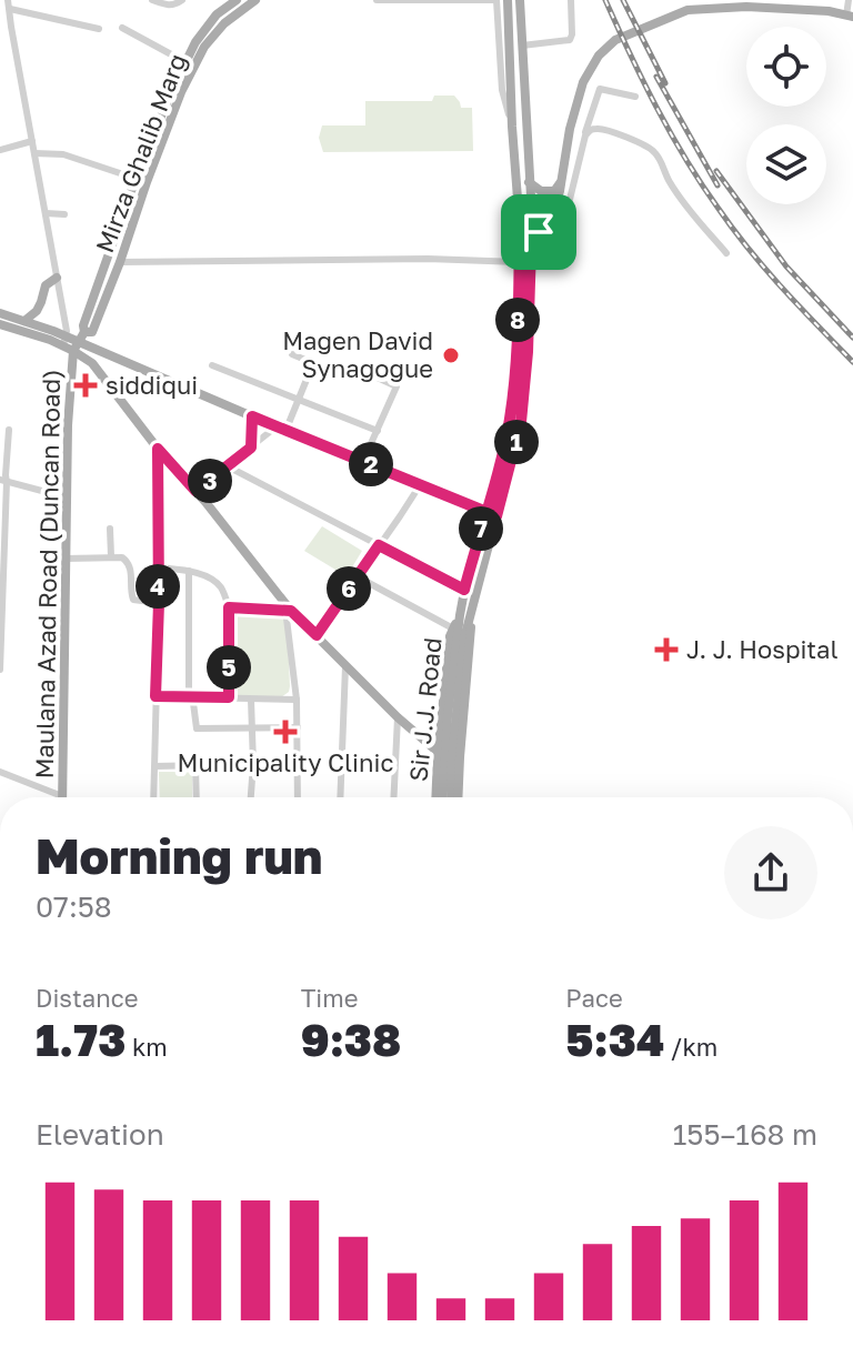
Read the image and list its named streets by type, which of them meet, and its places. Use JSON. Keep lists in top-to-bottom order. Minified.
{"streets":{"main road":["Mirza Ghalib Marg","Maulana Azad Road (Duncan Road)","Sir J.J. Road"]},"crossings":[["Mirza Ghalib Marg","Maulana Azad Road (Duncan Road)"]],"places":{"other":["Magen David Synagogue"],"health":["siddiqui","J. J. Hospital","Municipality Clinic"]},"page":{"pins":["8","1","2","3","7","4","6","5"],"heading":["Morning run","07:58"],"stats":[["Distance","1.73 km"],["Time","9:38"],["Pace","5:34 /km"]],"chart":["Elevation","155–168 m"]}}
